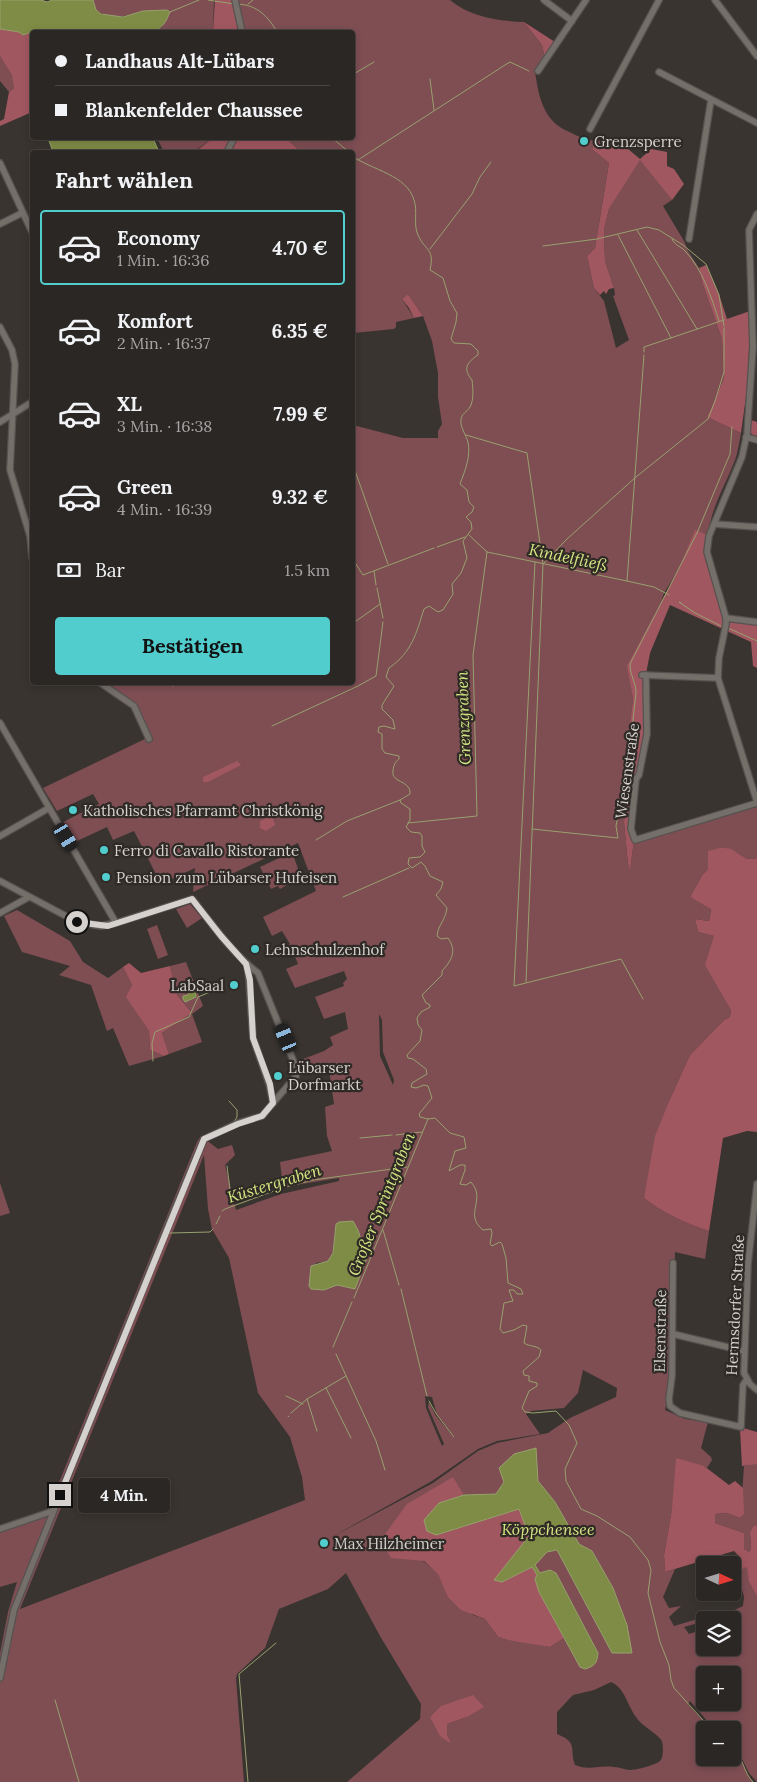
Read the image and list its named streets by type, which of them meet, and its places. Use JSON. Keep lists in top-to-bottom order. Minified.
{"streets":{"street":["Wiesenstraße","Hermsdorfer Straße","Elsenstraße"]},"crossings":[["Hermsdorfer Straße","Elsenstraße"]],"water":["Kindelfließ","Grenzgraben","Küstergraben","Großer Sprintgraben","Köppchensee"],"places":["Grenzsperre","Katholisches Pfarramt Christkönig","Ferro di Cavallo Ristorante","Pension zum Lübarser Hufeisen","Lehnschulzenhof","LabSaal","Lübarser Dorfmarkt","Max Hilzheimer"],"north":"right","page":{"banner":["Landhaus Alt-Lübars","Blankenfelder Chaussee"],"heading":"Fahrt wählen","list":[{"name":"Economy","note":"1 Min. · 16:36","value":"4.70 €"},{"name":"Komfort","note":"2 Min. · 16:37","value":"6.35 €"},{"name":"XL","note":"3 Min. · 16:38","value":"7.99 €"},{"name":"Green","note":"4 Min. · 16:39","value":"9.32 €"}],"pay":["Bar","1.5 km"],"buttons":"Bestätigen","bubble":"4 Min.","map_buttons":["+","−"]}}
